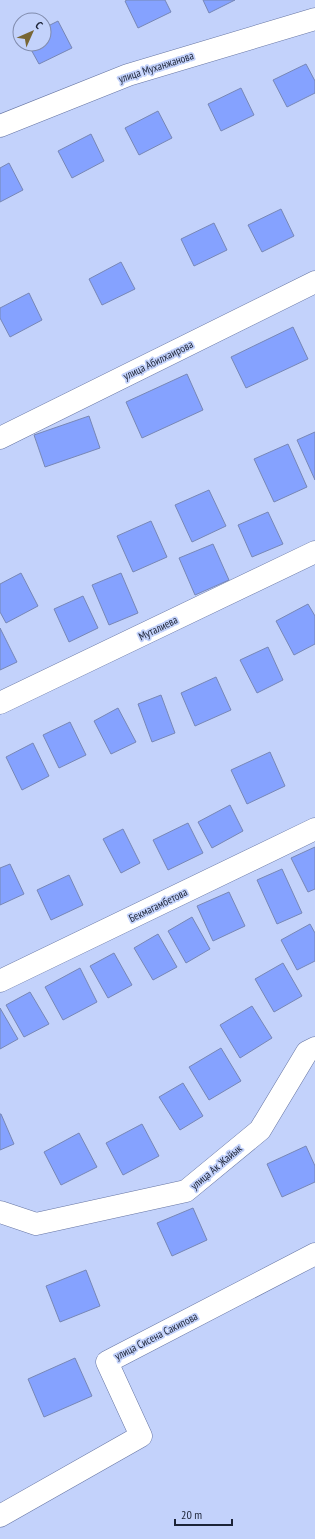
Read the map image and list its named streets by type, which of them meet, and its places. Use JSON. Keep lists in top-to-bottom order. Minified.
{"streets":{"street":["улица Муханжанова","улица Абилхаирова","Муталиева","Бекмагамбетова","улица Ак Жайык","улица Сисена Сакипова"]},"scale_bar":"20 m","north":"top right"}
